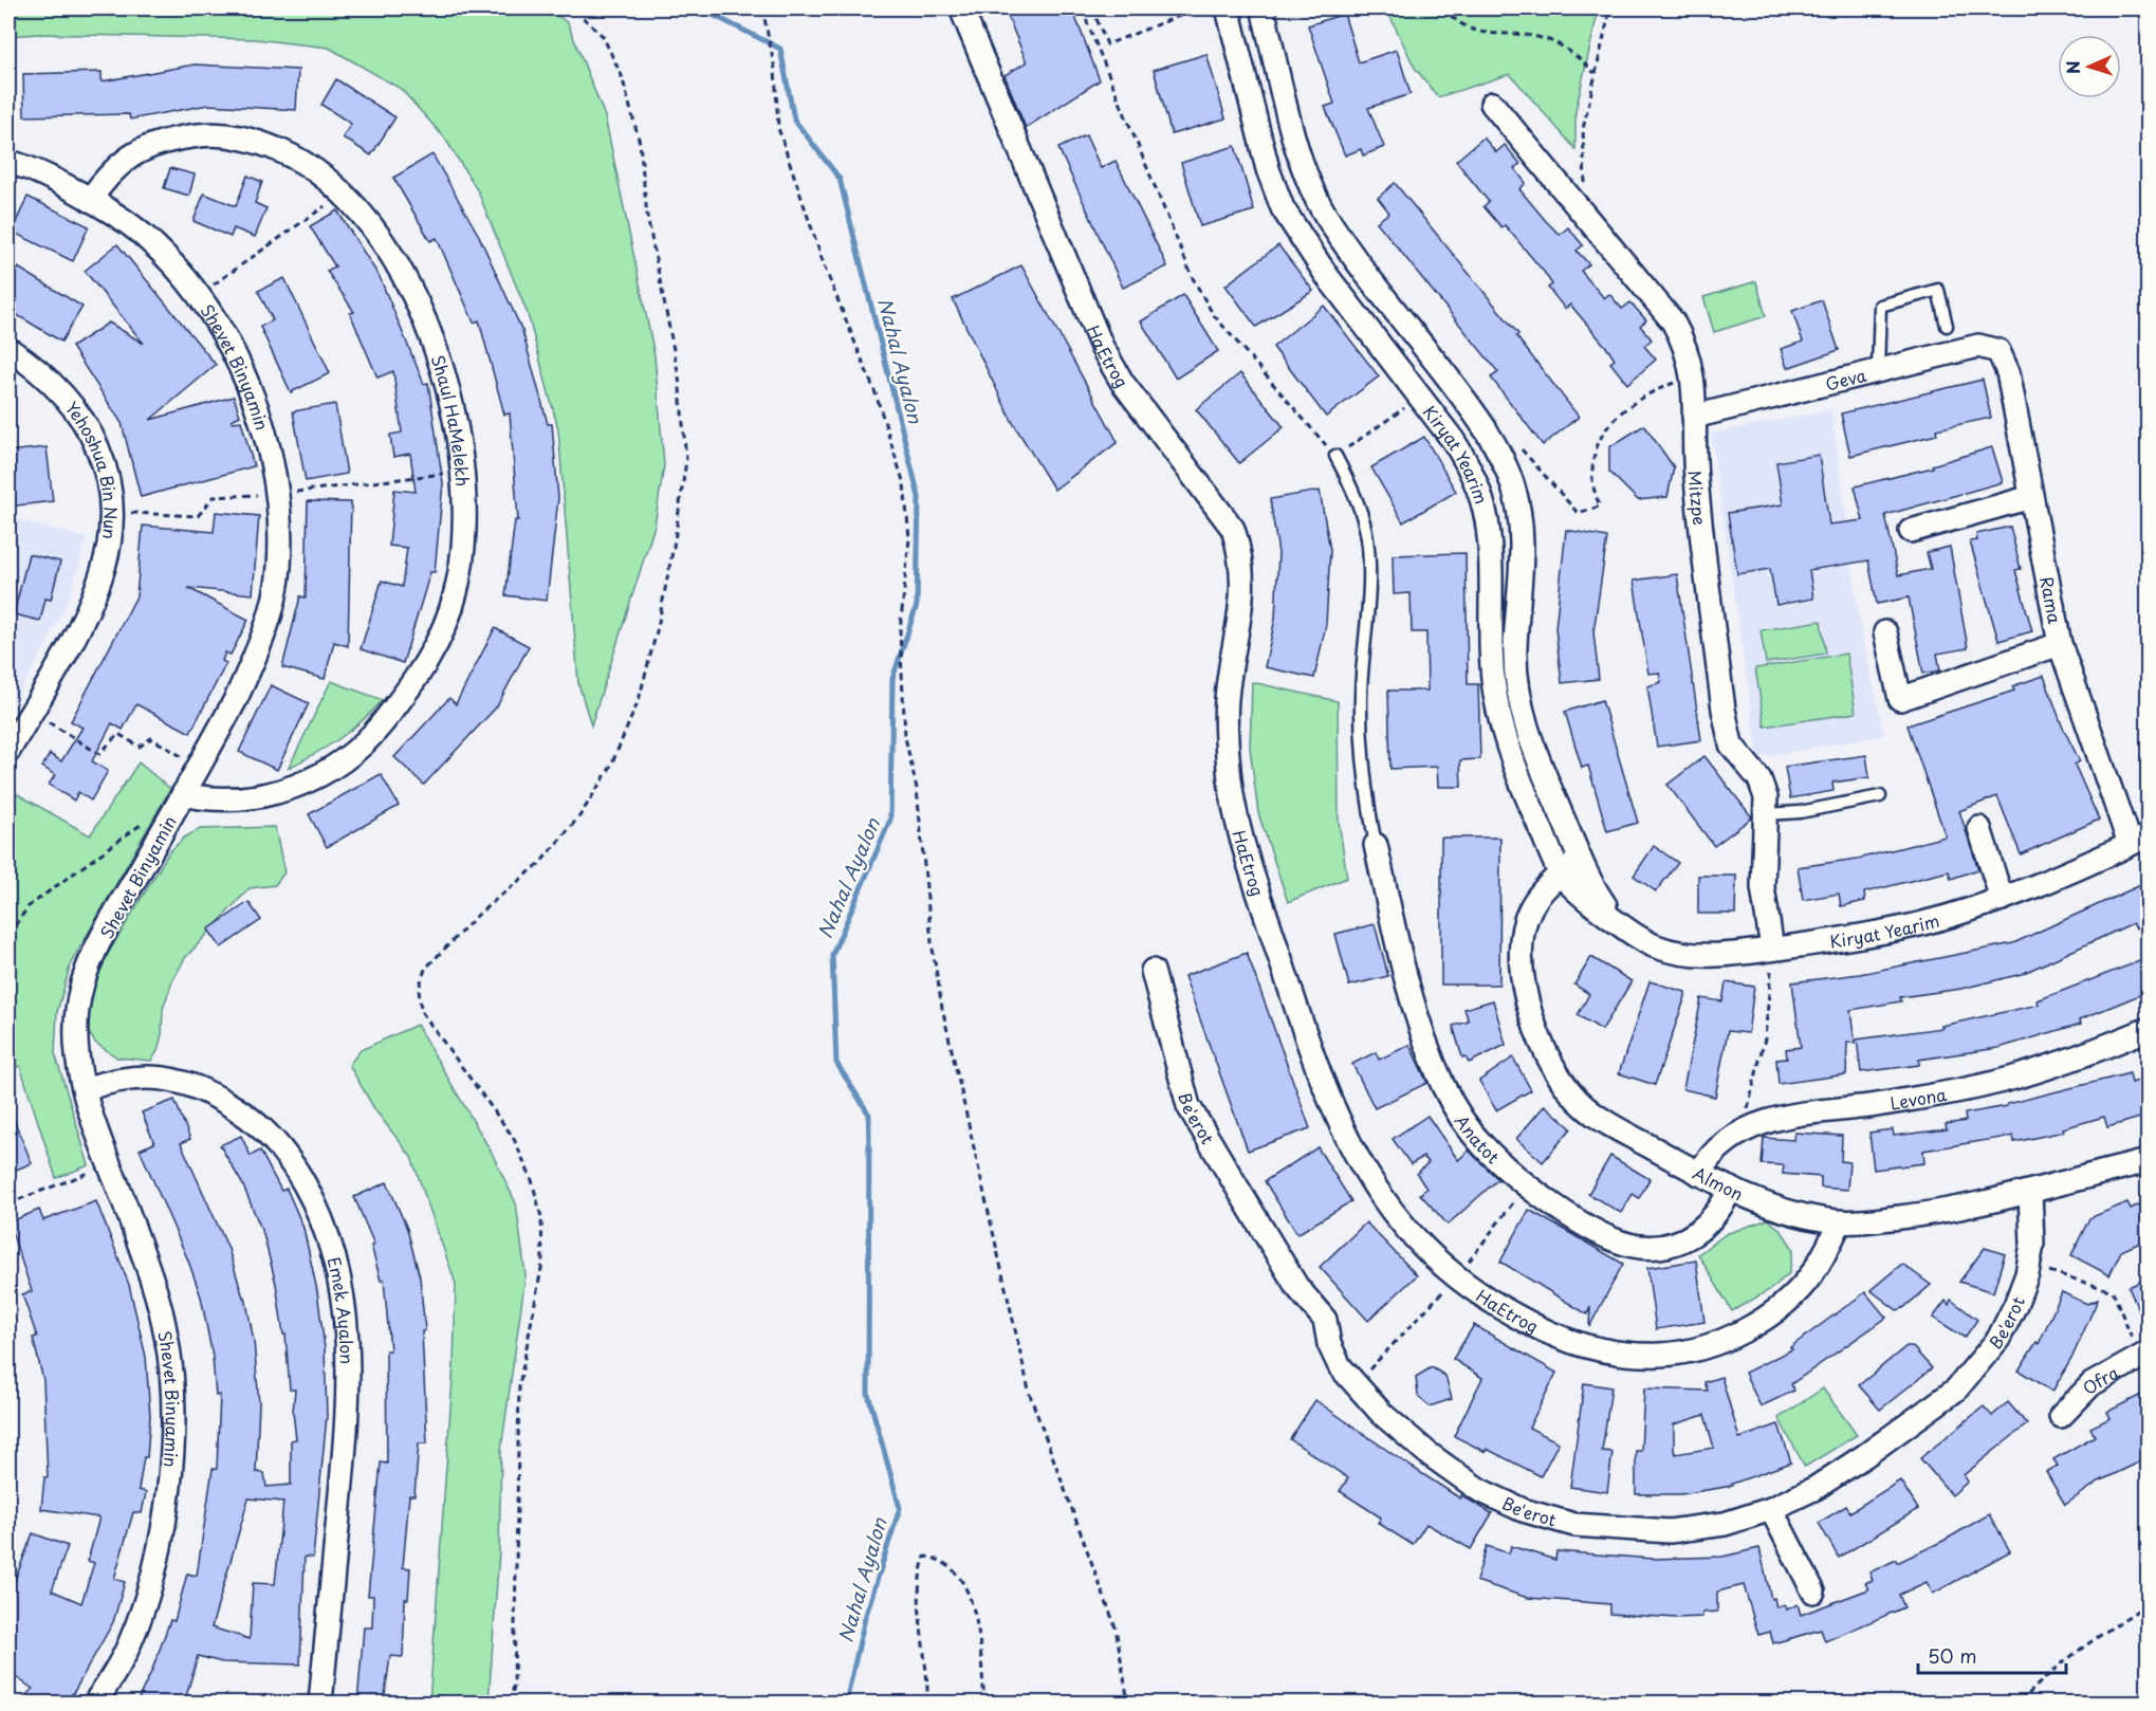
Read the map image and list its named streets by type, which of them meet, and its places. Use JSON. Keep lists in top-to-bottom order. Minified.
{"streets":{"street":["HaEtrog","Shevet Binyamin","Geva","Shaul HaMelekh","Kiryat Yearim","Yehoshua Bin Nun","Mitzpe","Rama","Levona","Be'erot","Anatot","Almon","Emek Ayalon","Ofra"]},"crossings":[["HaEtrog","Almon"],["Shevet Binyamin","Shaul HaMelekh"],["Shevet Binyamin","Emek Ayalon"],["Geva","Mitzpe"],["Geva","Rama"],["Kiryat Yearim","Mitzpe"],["Kiryat Yearim","Rama"],["Kiryat Yearim","Almon"],["Levona","Almon"],["Be'erot","Almon"],["Anatot","Almon"]],"water":["Nahal Ayalon"],"scale_bar":"50 m","north":"left"}
